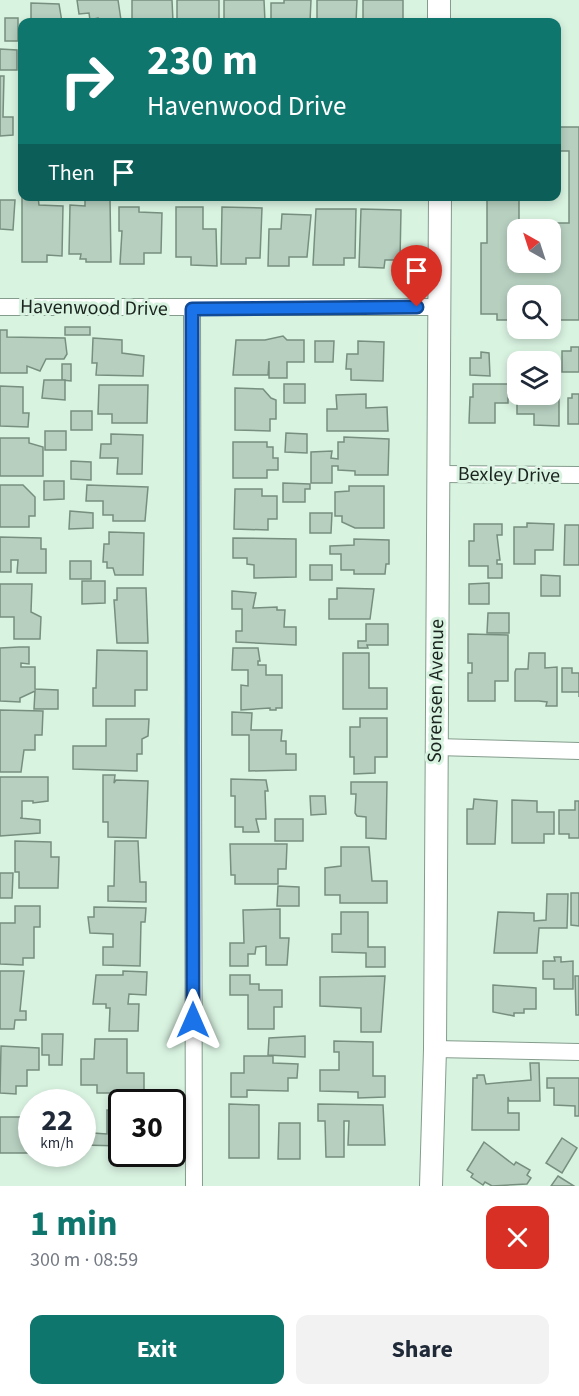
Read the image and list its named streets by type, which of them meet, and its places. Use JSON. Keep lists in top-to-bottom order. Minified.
{"streets":{"street":["Havenwood Drive","Bexley Drive","Sorensen Avenue"]},"crossings":[["Havenwood Drive","Sorensen Avenue"],["Bexley Drive","Sorensen Avenue"]],"north":"top left","page":{"turn":["230 m","Havenwood Drive"],"then":"Then","speed":"22 km/h","limit":"30","heading":["1 min","300 m · 08:59"],"buttons":["Exit","Share"]}}
